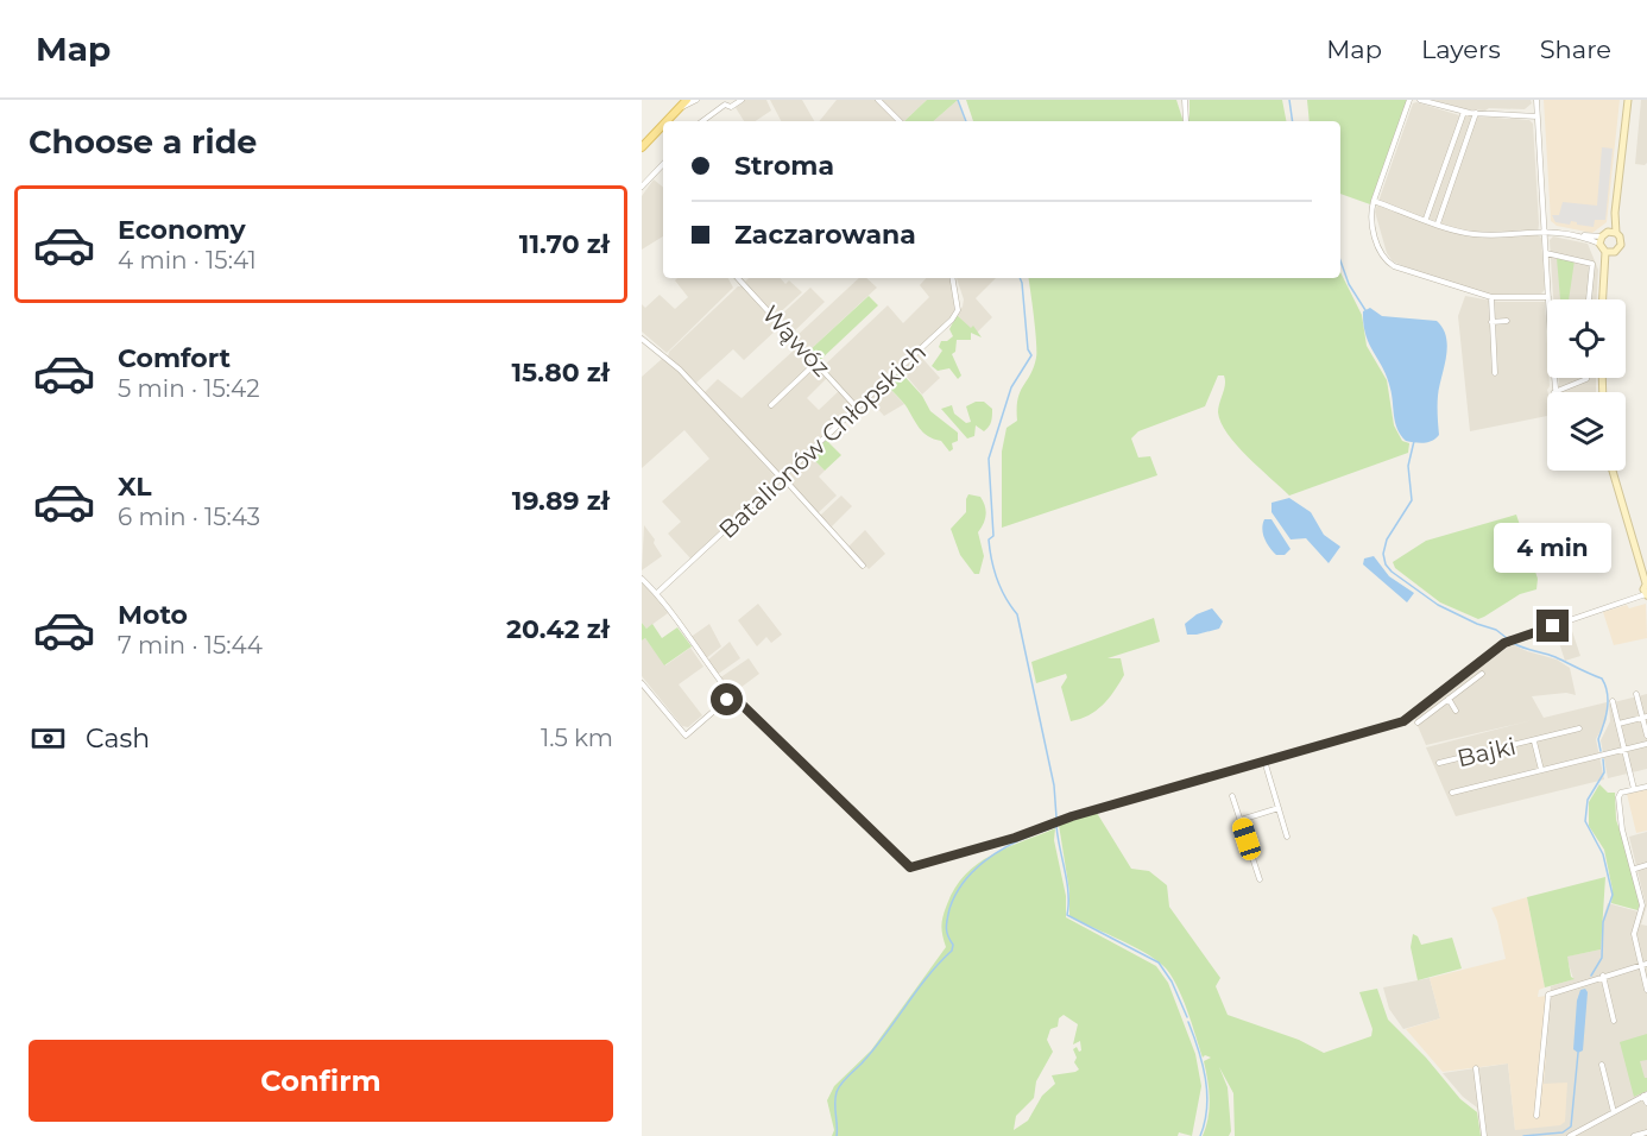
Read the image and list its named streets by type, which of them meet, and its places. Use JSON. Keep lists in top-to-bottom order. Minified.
{"streets":{"street":["Wąwóz","Batalionów Chłopskich","Bajki"]},"crossings":[["Wąwóz","Batalionów Chłopskich"]],"page":{"header":"Map","nav":["Map","Layers","Share"],"heading":"Choose a ride","banner":["Stroma","Zaczarowana"],"list":[{"name":"Economy","note":"4 min · 15:41","value":"11.70 zł"},{"name":"Comfort","note":"5 min · 15:42","value":"15.80 zł"},{"name":"XL","note":"6 min · 15:43","value":"19.89 zł"},{"name":"Moto","note":"7 min · 15:44","value":"20.42 zł"}],"bubble":"4 min","pay":["Cash","1.5 km"],"buttons":"Confirm"}}
